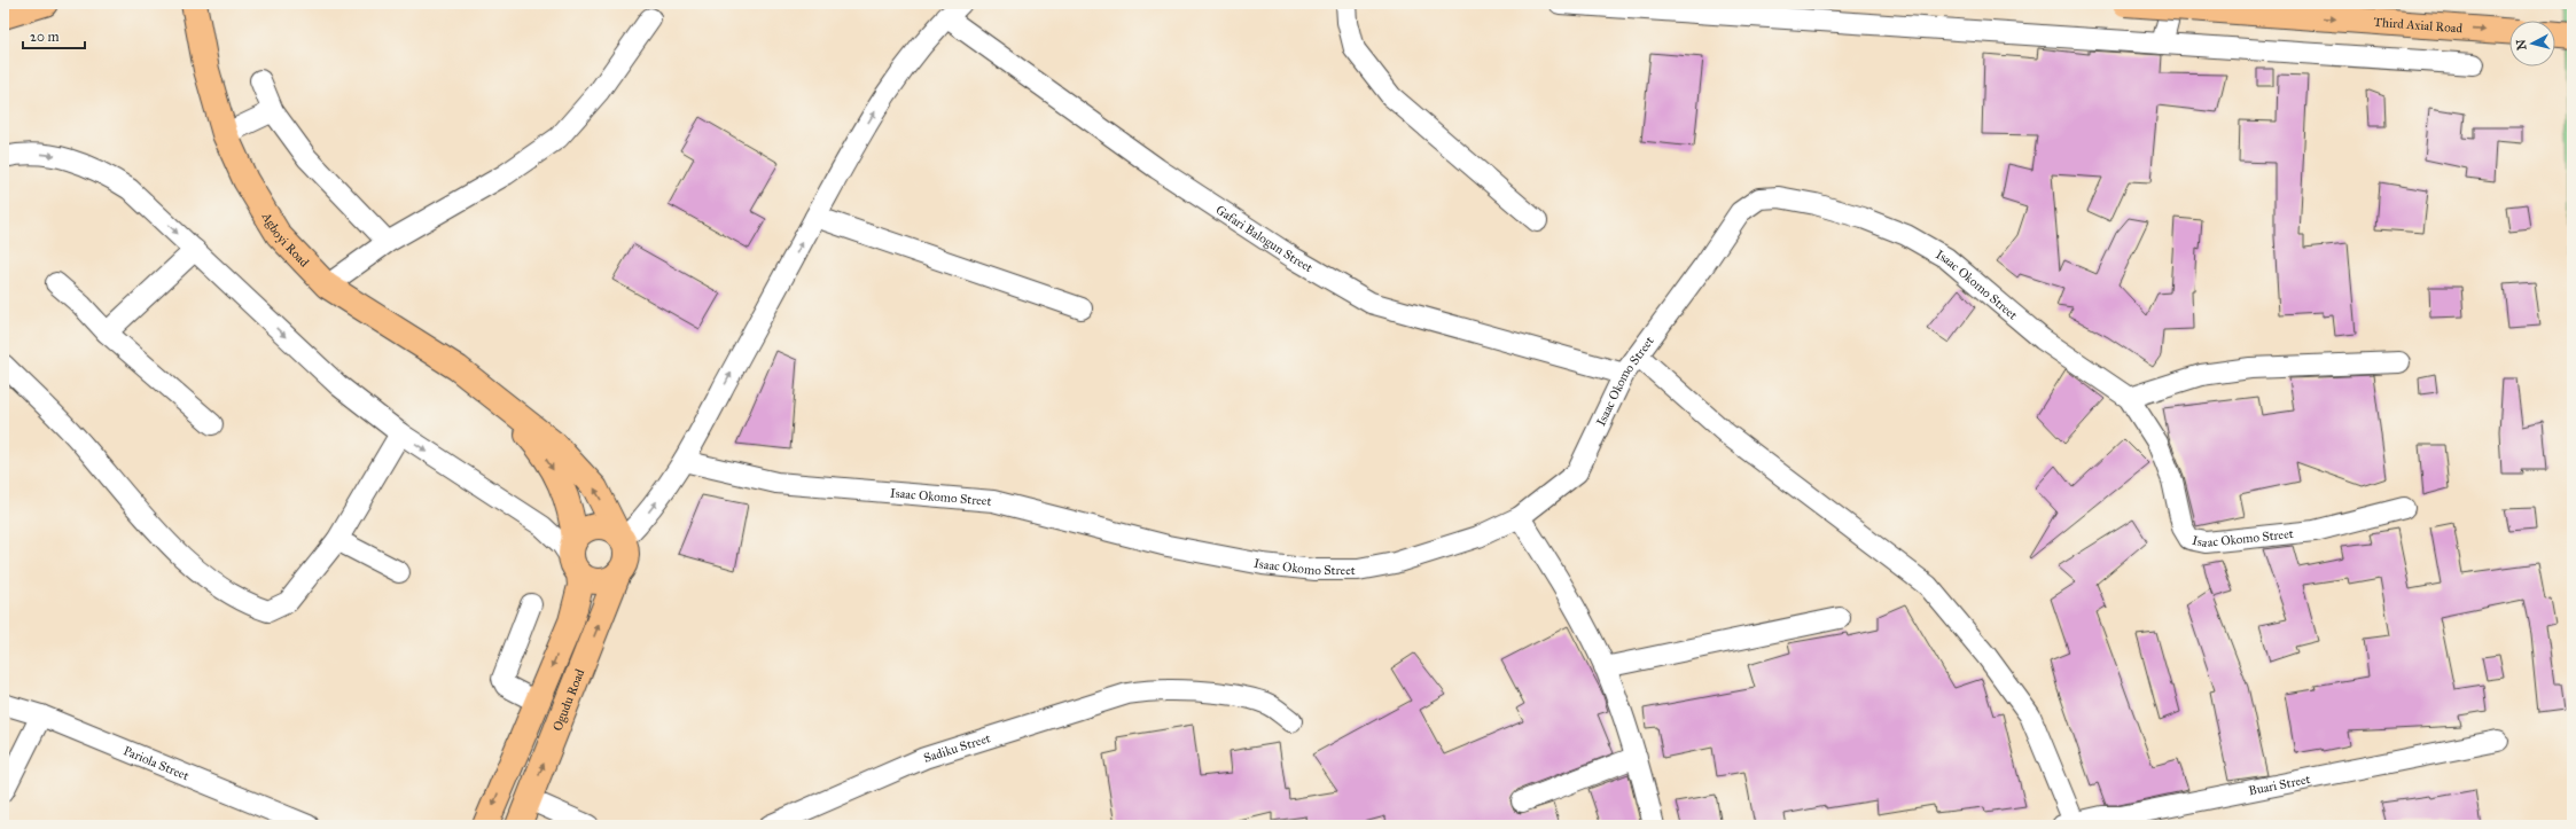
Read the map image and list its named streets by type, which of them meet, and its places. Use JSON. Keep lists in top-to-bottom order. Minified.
{"streets":{"main road":["Third Axial Road","Agboyi Road","Ogudu Road"],"street":["Gafari Balogun Street","Isaac Okomo Street","Sadiku Street","Pariola Street","Buari Street"]},"crossings":[["Gafari Balogun Street","Isaac Okomo Street"]],"one_way":["Third Axial Road"],"scale_bar":"20 m","north":"left"}
